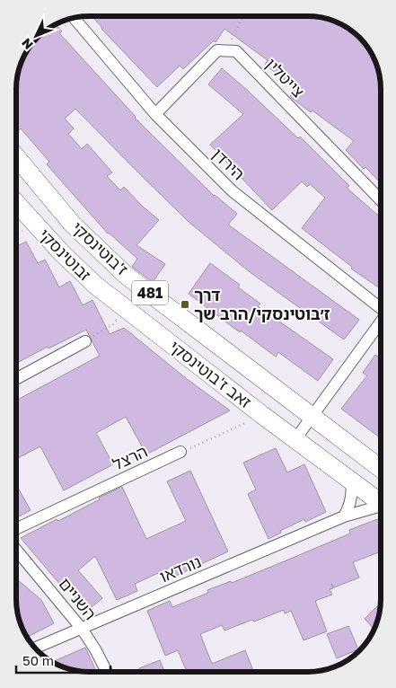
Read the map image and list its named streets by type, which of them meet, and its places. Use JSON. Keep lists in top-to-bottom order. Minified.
{"streets":{"main road":["ז'בוטינסקי","זבוטינסקי","481","זאב ז'בוטינסקי"],"street":["צייטלין","הירדן","הרצל","נורדאו","השניים"]},"crossings":[["ז'בוטינסקי","481"],["זבוטינסקי","זאב ז'בוטינסקי"],["481","זאב ז'בוטינסקי"],["נורדאו","השניים"]],"places":{"transit":["דרך ז׳בוטינסקי/הרב שך"]},"scale_bar":"50 m","north":"bottom left"}
